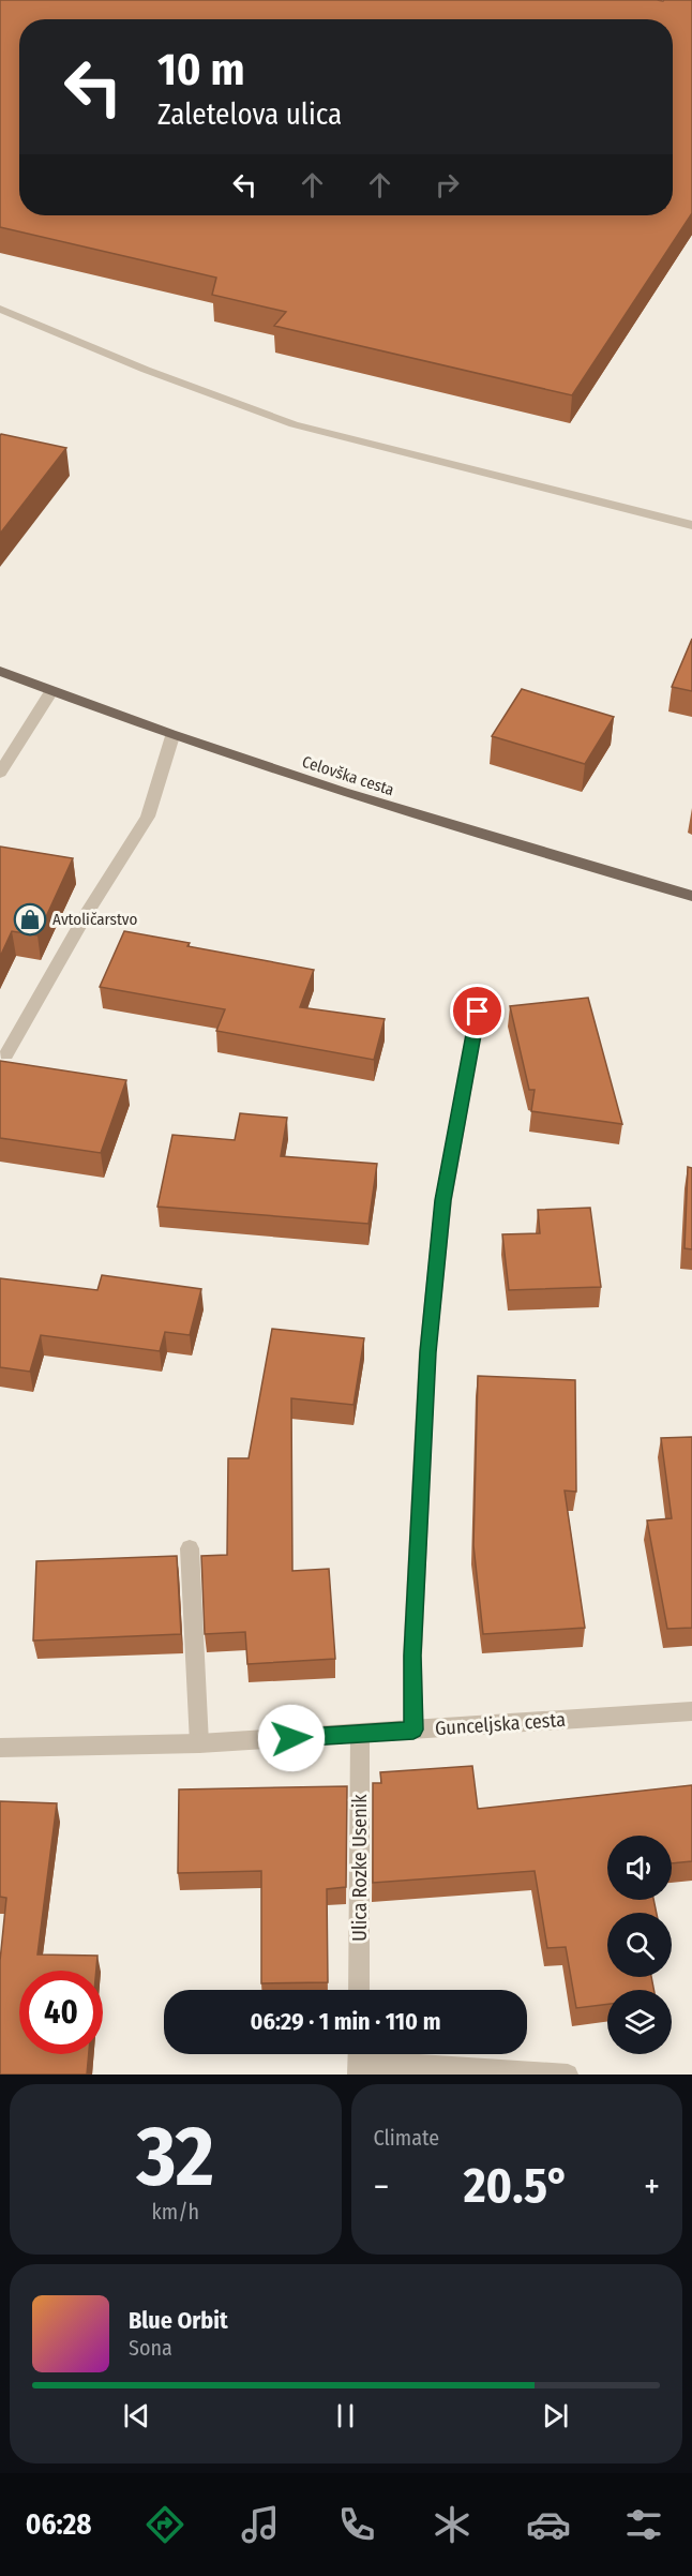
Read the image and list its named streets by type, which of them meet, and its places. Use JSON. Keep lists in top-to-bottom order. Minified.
{"streets":{"main road":["Celovška cesta"],"street":["Gunceljska cesta","Ulica Rozke Usenik"]},"crossings":[["Gunceljska cesta","Ulica Rozke Usenik"]],"places":{"shop":["Avtoličarstvo"]},"page":{"turn":["10 m","Zaletelova ulica"],"limit":"40","trip":"06:29 · 1 min · 110 m","tile":[["32","km/h"],"Climate"],"heat":["−","20.5°","+"],"song":["Blue Orbit","Sona"],"tabs":"06:28"}}
